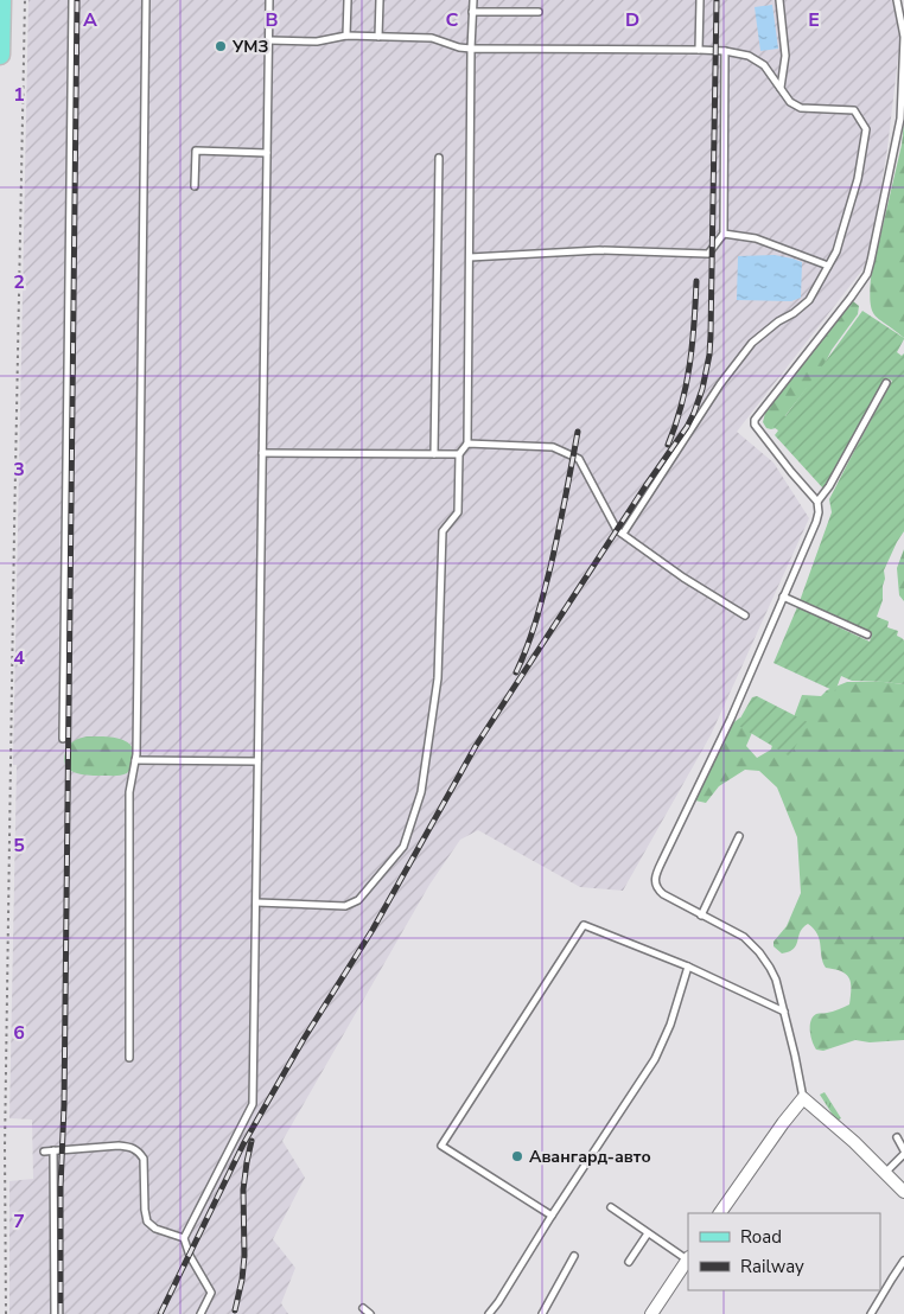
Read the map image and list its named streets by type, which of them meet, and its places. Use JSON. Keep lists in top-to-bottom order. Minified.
{"places":["УМЗ","Авангард-авто"],"legend":["Road","Railway"],"grid":{"columns":["A","B","C","D","E"],"rows":["1","2","3","4","5","6","7"]}}
